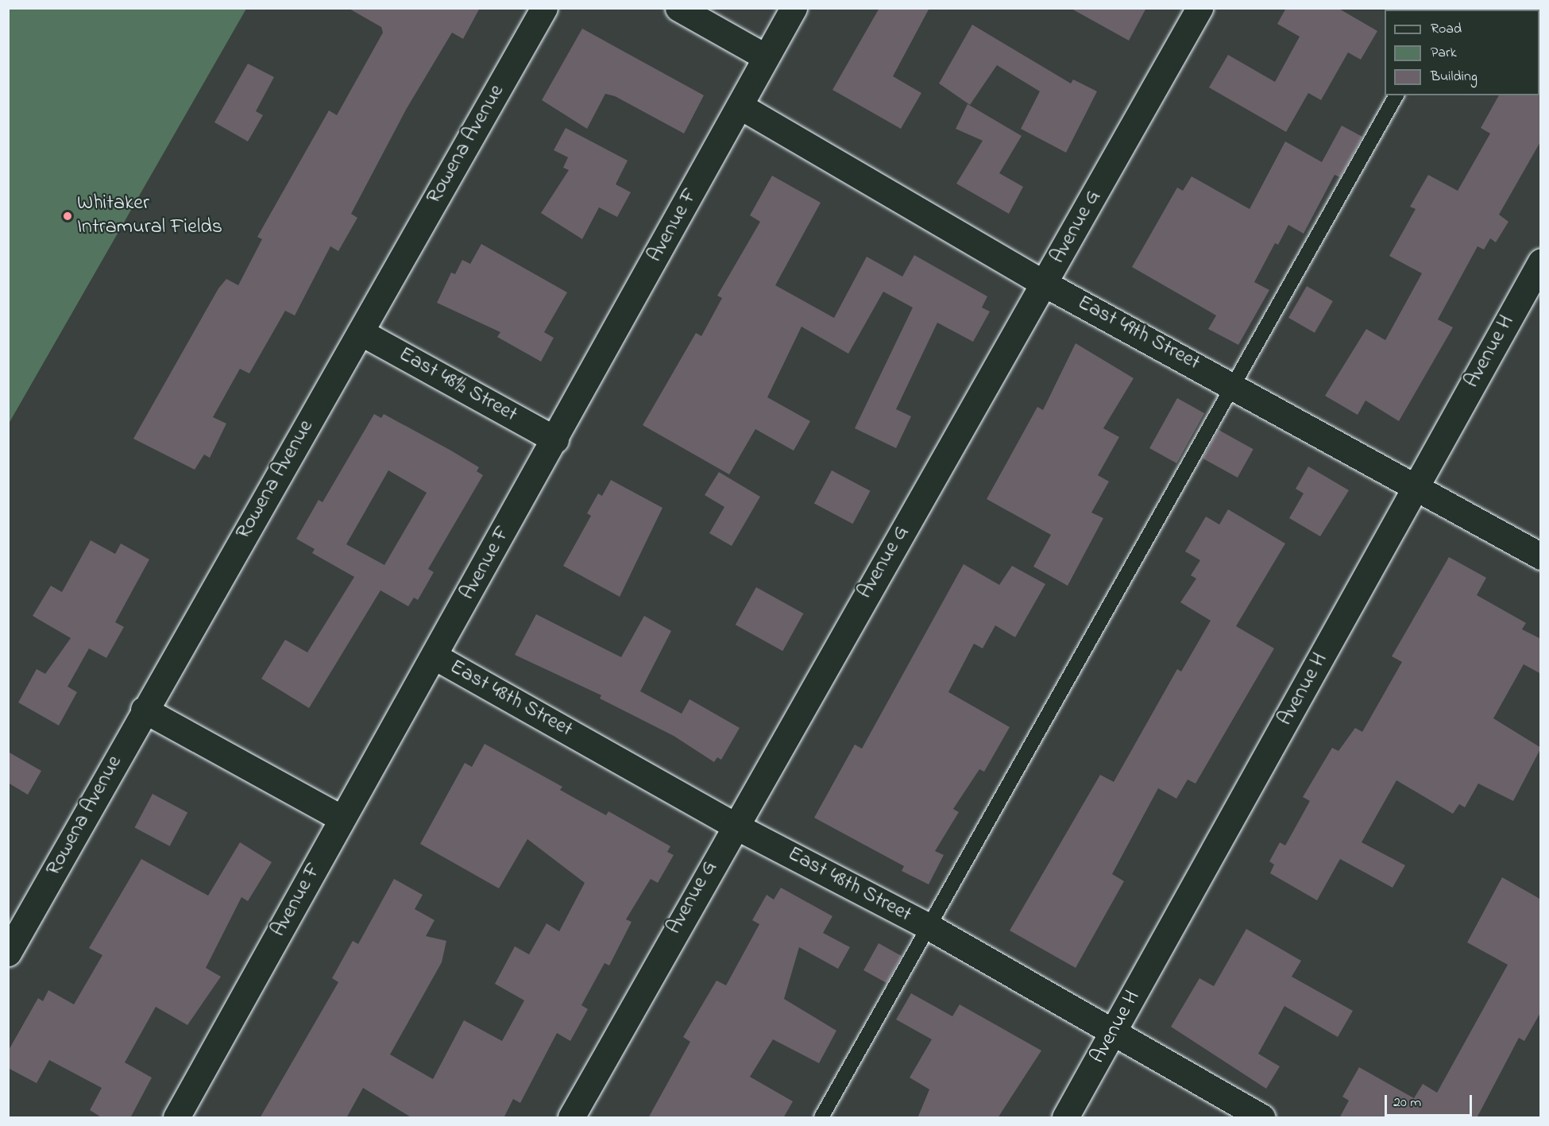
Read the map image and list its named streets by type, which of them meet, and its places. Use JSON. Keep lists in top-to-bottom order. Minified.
{"streets":{"street":["Rowena Avenue","Avenue F","Avenue G","East 49th Street","Avenue H","East 48½ Street","East 48th Street"]},"crossings":[["Rowena Avenue","East 48½ Street"],["Avenue F","East 49th Street"],["Avenue F","East 48½ Street"],["Avenue F","East 48th Street"],["Avenue G","East 49th Street"],["Avenue G","East 48th Street"],["East 49th Street","Avenue H"],["Avenue H","East 48th Street"]],"places":["Whitaker Intramural Fields"],"legend":["Road","Park","Building"],"scale_bar":"20 m"}
